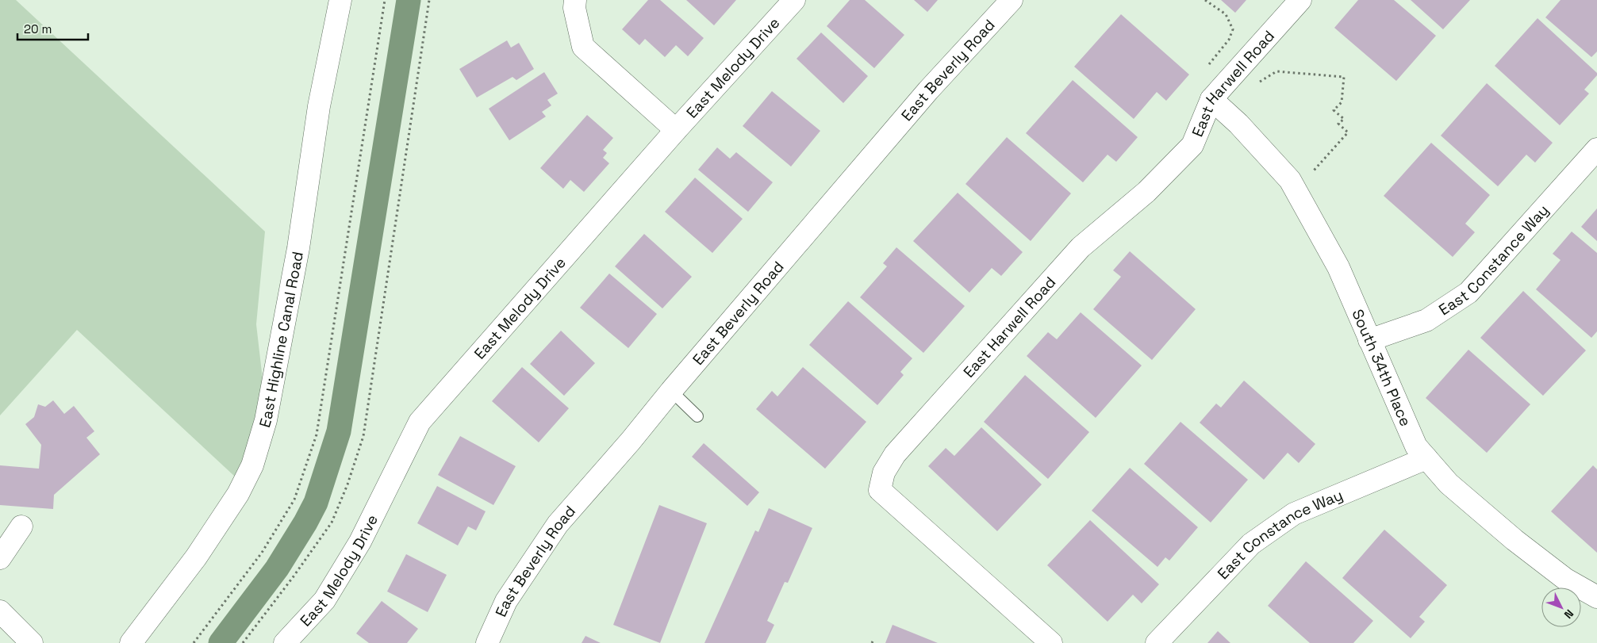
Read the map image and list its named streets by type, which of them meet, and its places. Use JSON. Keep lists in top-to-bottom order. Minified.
{"streets":{"street":["East Melody Drive","East Beverly Road","East Harwell Road","East Constance Way","East Highline Canal Road","South 34th Place"]},"crossings":[["East Harwell Road","South 34th Place"],["East Constance Way","South 34th Place"]],"scale_bar":"20 m","north":"bottom right"}
